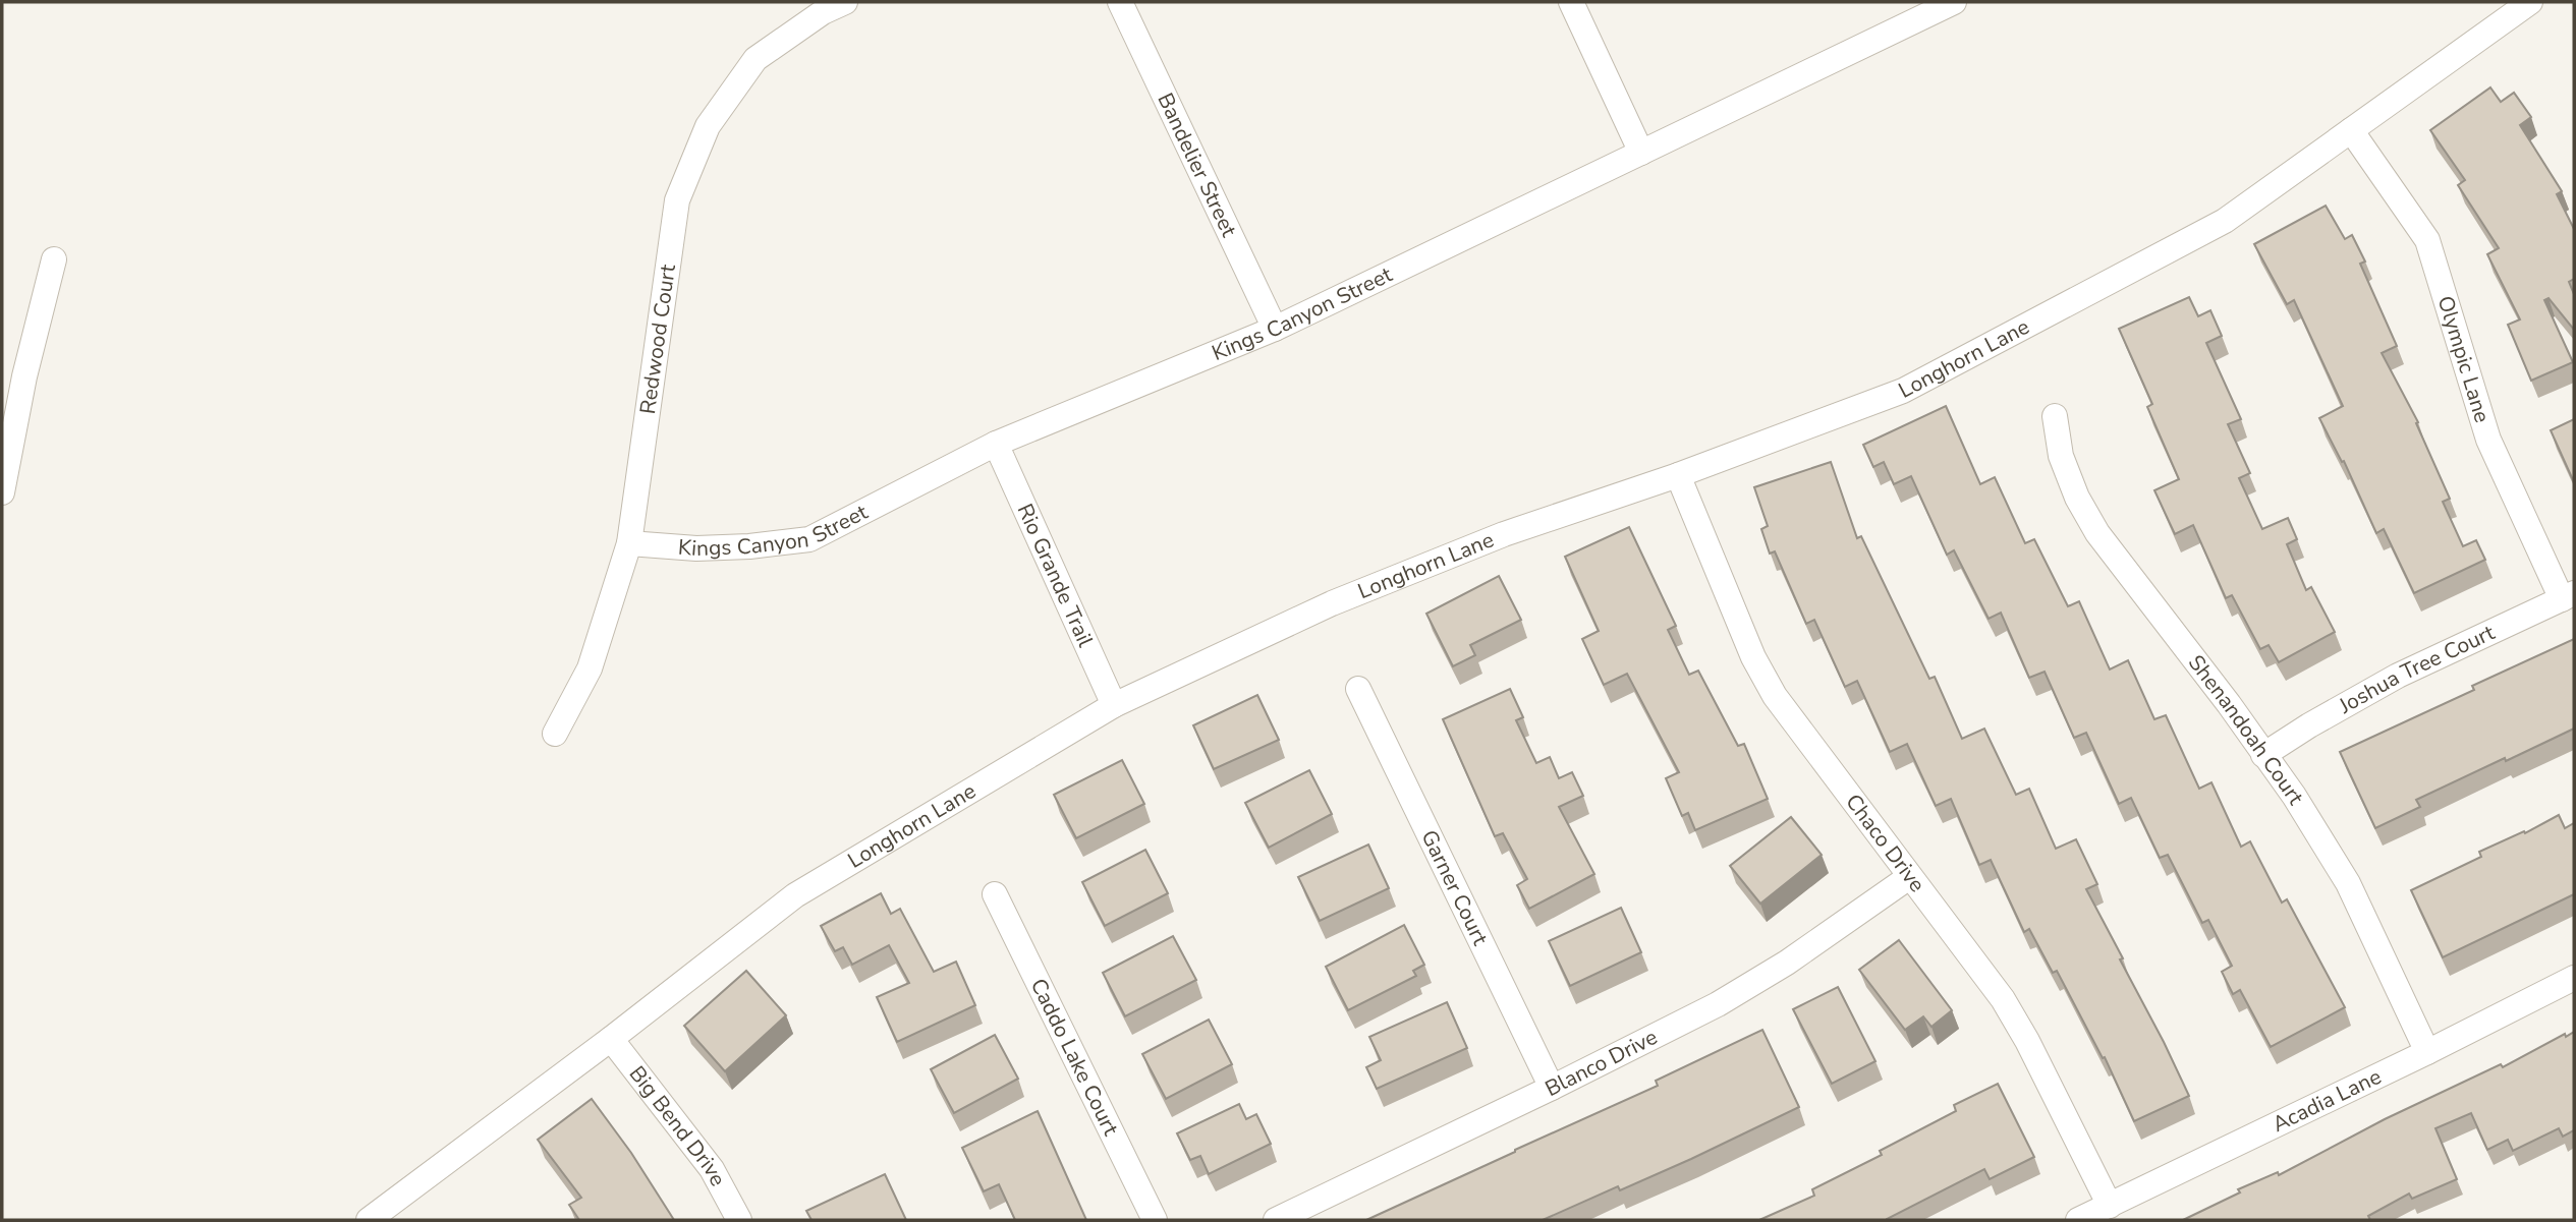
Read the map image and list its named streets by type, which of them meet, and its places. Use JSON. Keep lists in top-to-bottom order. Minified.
{"streets":{"street":["Bandelier Street","Kings Canyon Street","Redwood Court","Longhorn Lane","Olympic Lane","Rio Grande Trail","Joshua Tree Court","Shenandoah Court","Chaco Drive","Garner Court","Caddo Lake Court","Blanco Drive","Acadia Lane","Big Bend Drive"]},"crossings":[["Bandelier Street","Kings Canyon Street"],["Kings Canyon Street","Redwood Court"],["Kings Canyon Street","Rio Grande Trail"],["Longhorn Lane","Olympic Lane"],["Longhorn Lane","Rio Grande Trail"],["Longhorn Lane","Chaco Drive"],["Longhorn Lane","Big Bend Drive"],["Olympic Lane","Joshua Tree Court"],["Joshua Tree Court","Shenandoah Court"],["Shenandoah Court","Acadia Lane"],["Chaco Drive","Blanco Drive"],["Chaco Drive","Acadia Lane"],["Garner Court","Blanco Drive"]]}
